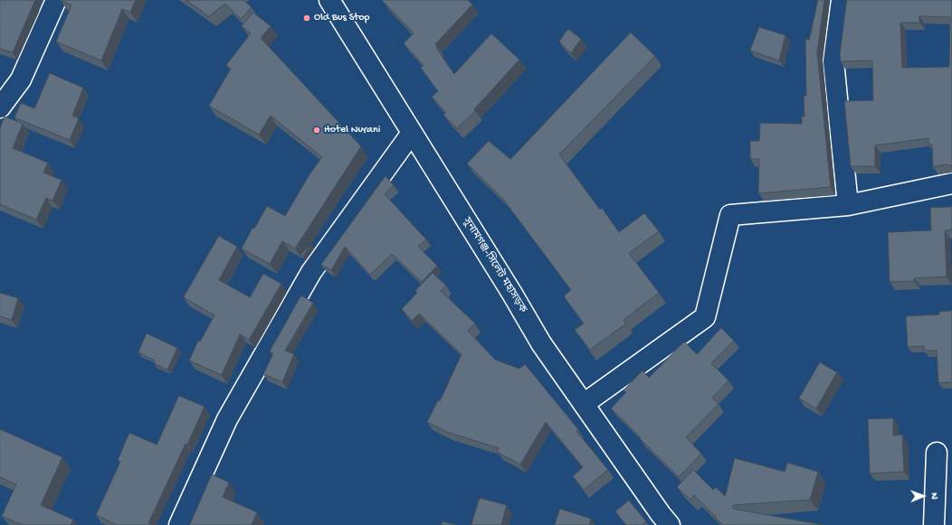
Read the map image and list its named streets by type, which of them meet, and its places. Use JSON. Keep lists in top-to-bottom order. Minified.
{"streets":{"street":["সুনামগঞ্জ-সিলেট মহাসড়ক"]},"places":["Old Bus Stop","Hotel Nurani"],"north":"right"}
